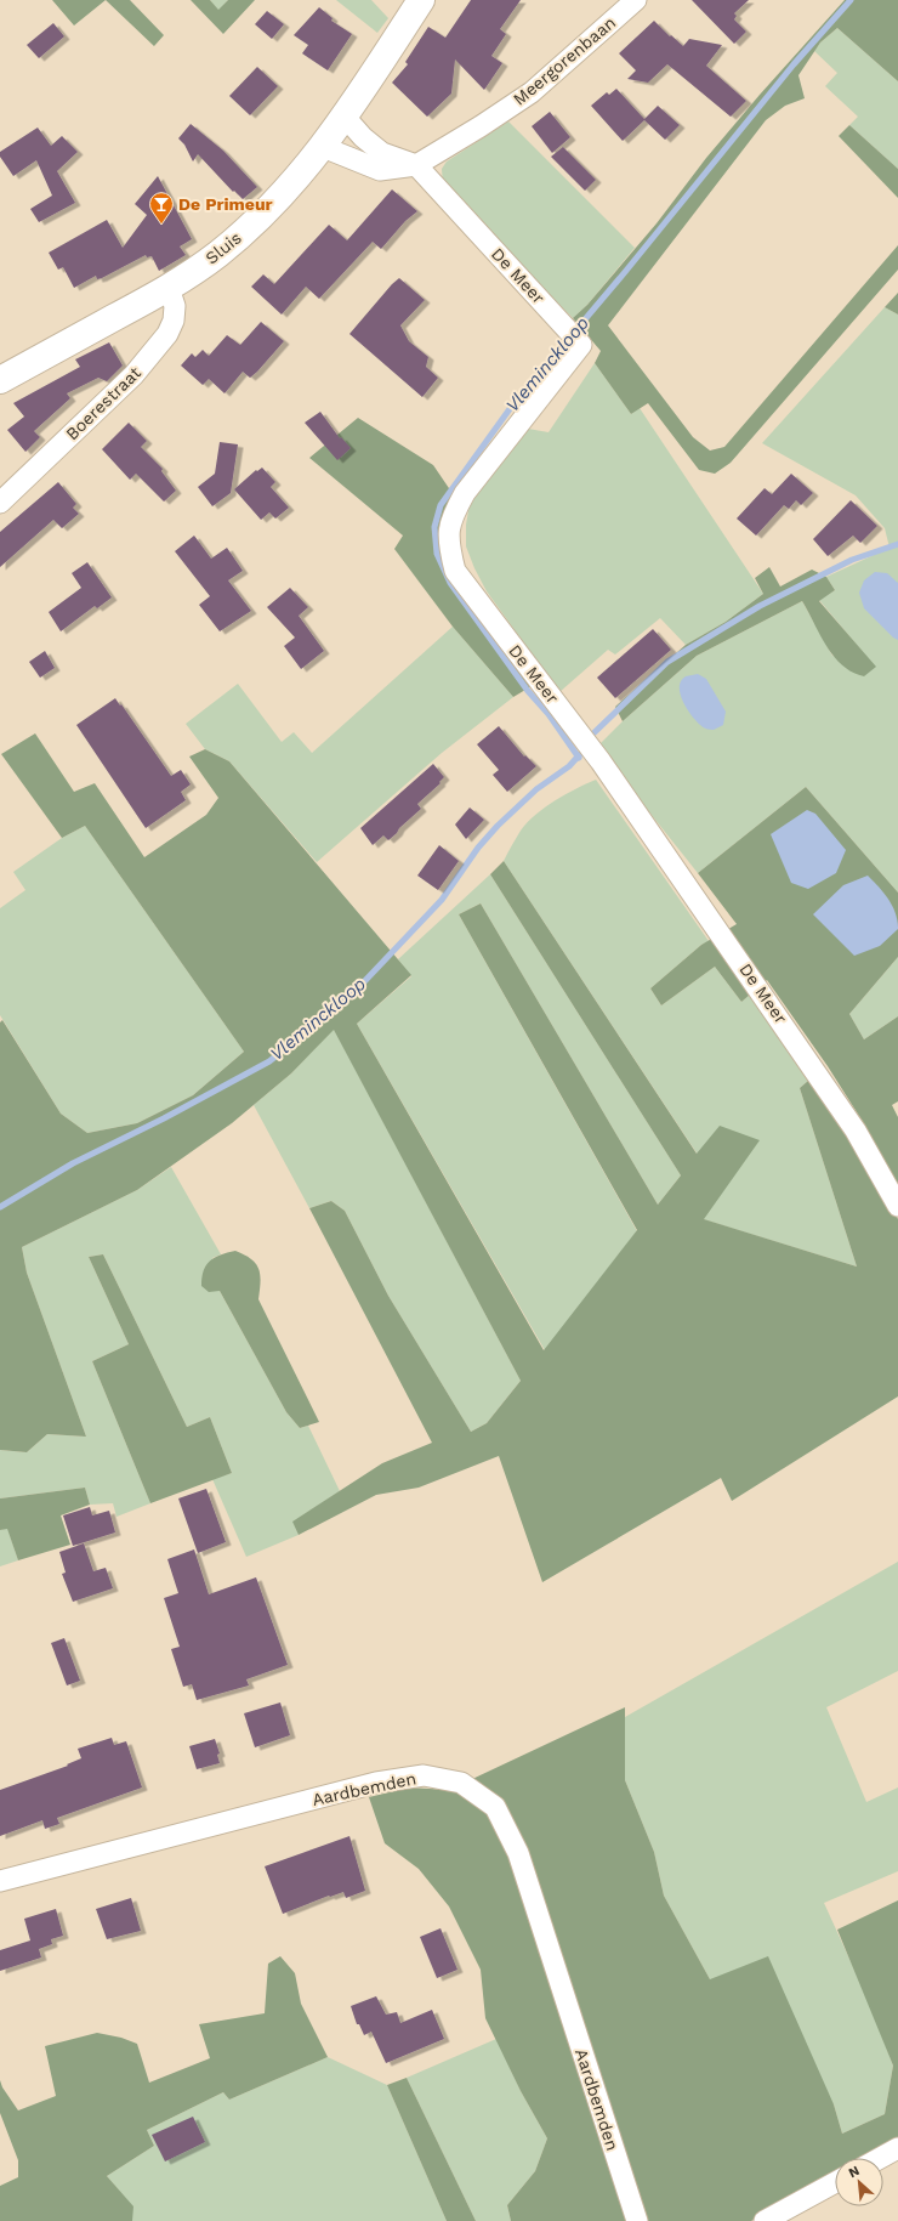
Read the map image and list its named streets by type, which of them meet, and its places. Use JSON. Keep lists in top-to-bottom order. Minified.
{"streets":{"street":["Meergorenbaan","Sluis","De Meer","Boerestraat","Aardbemden"]},"crossings":[["Meergorenbaan","Sluis"],["Meergorenbaan","De Meer"],["Sluis","Boerestraat"]],"water":["Vleminckloop"],"places":{"bar":["De Primeur"]},"north":"top left"}
